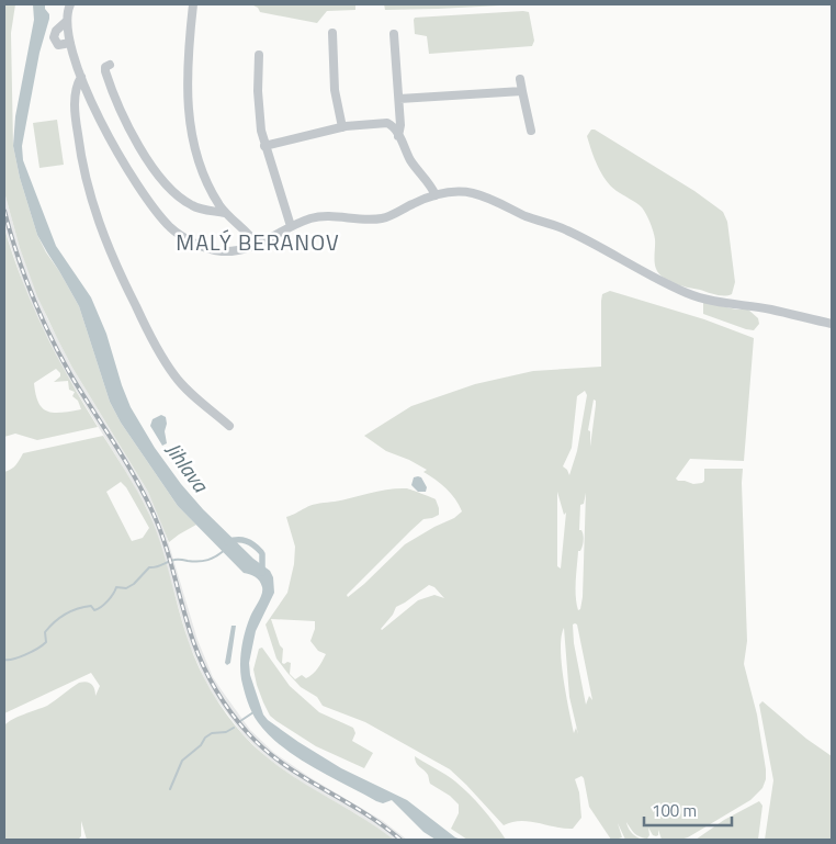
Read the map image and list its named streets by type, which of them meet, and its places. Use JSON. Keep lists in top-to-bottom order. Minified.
{"districts":["MALÝ BERANOV"],"water":["Jihlava"],"scale_bar":"100 m"}
